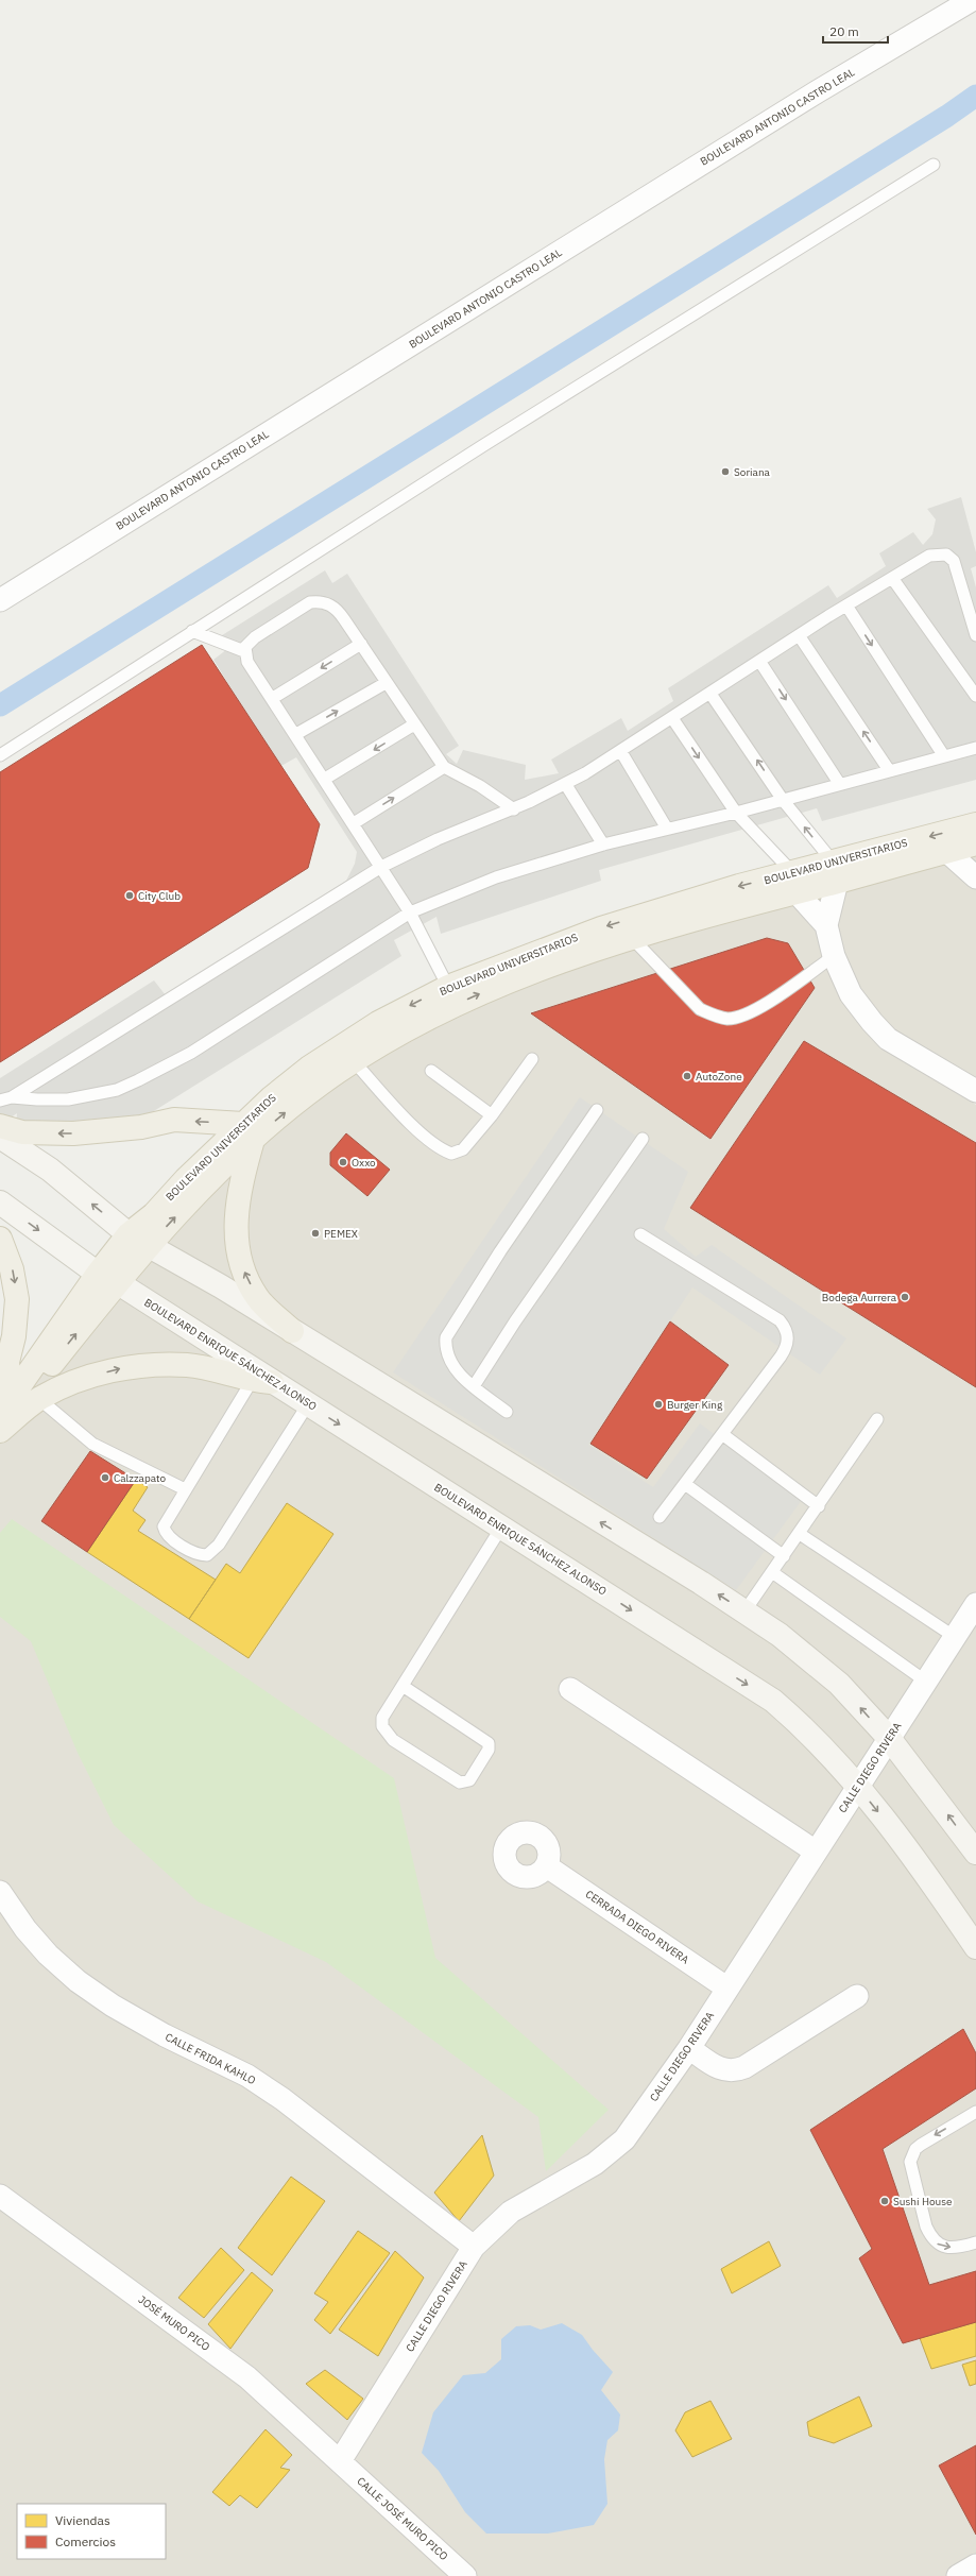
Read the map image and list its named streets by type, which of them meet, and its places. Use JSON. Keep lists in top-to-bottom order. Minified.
{"streets":{"main road":["BOULEVARD UNIVERSITARIOS","BOULEVARD ENRIQUE SÁNCHEZ ALONSO"],"street":["BOULEVARD ANTONIO CASTRO LEAL","CALLE DIEGO RIVERA","CERRADA DIEGO RIVERA","CALLE FRIDA KAHLO","JOSÉ MURO PICO","CALLE JOSÉ MURO PICO"]},"crossings":[["BOULEVARD UNIVERSITARIOS","BOULEVARD ENRIQUE SÁNCHEZ ALONSO"],["BOULEVARD ENRIQUE SÁNCHEZ ALONSO","CALLE DIEGO RIVERA"],["CALLE DIEGO RIVERA","CERRADA DIEGO RIVERA"],["CALLE DIEGO RIVERA","CALLE FRIDA KAHLO"],["CALLE DIEGO RIVERA","JOSÉ MURO PICO"],["CALLE DIEGO RIVERA","CALLE JOSÉ MURO PICO"],["JOSÉ MURO PICO","CALLE JOSÉ MURO PICO"]],"places":["Soriana","City Club","AutoZone","Oxxo","PEMEX","Bodega Aurrera","Burger King","Calzzapato","Sushi House"],"legend":["Viviendas","Comercios"],"scale_bar":"20 m"}
